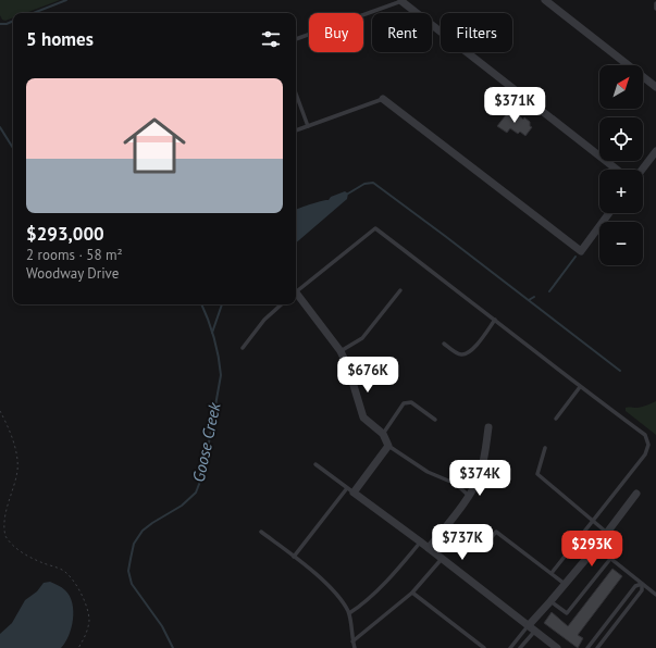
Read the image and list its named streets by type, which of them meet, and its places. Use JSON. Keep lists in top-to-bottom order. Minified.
{"water":["Goose Creek"],"north":"top right","page":{"chip":["Buy","Rent","Filters"],"heading":"5 homes","map_buttons":["+","−"],"list":[{"name":"$293,000","note":"2 rooms · 58 m² · Woodway Drive"}],"price":["$371K","$676K","$374K","$737K","$293K"]}}
